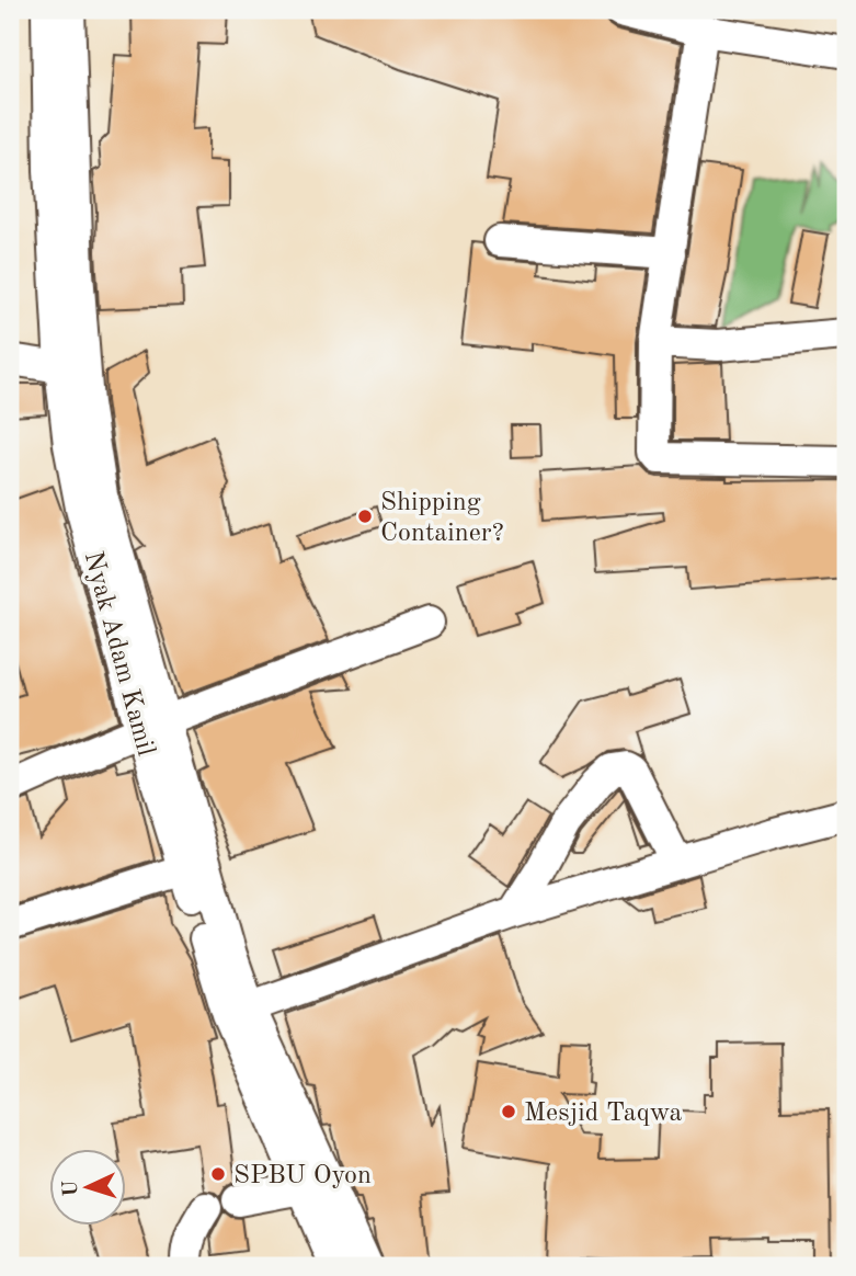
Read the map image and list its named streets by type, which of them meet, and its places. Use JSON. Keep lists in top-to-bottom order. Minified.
{"streets":{"street":["Nyak Adam Kamil"]},"places":["Shipping Container?","Mesjid Taqwa","SPBU Oyon"],"north":"left"}
